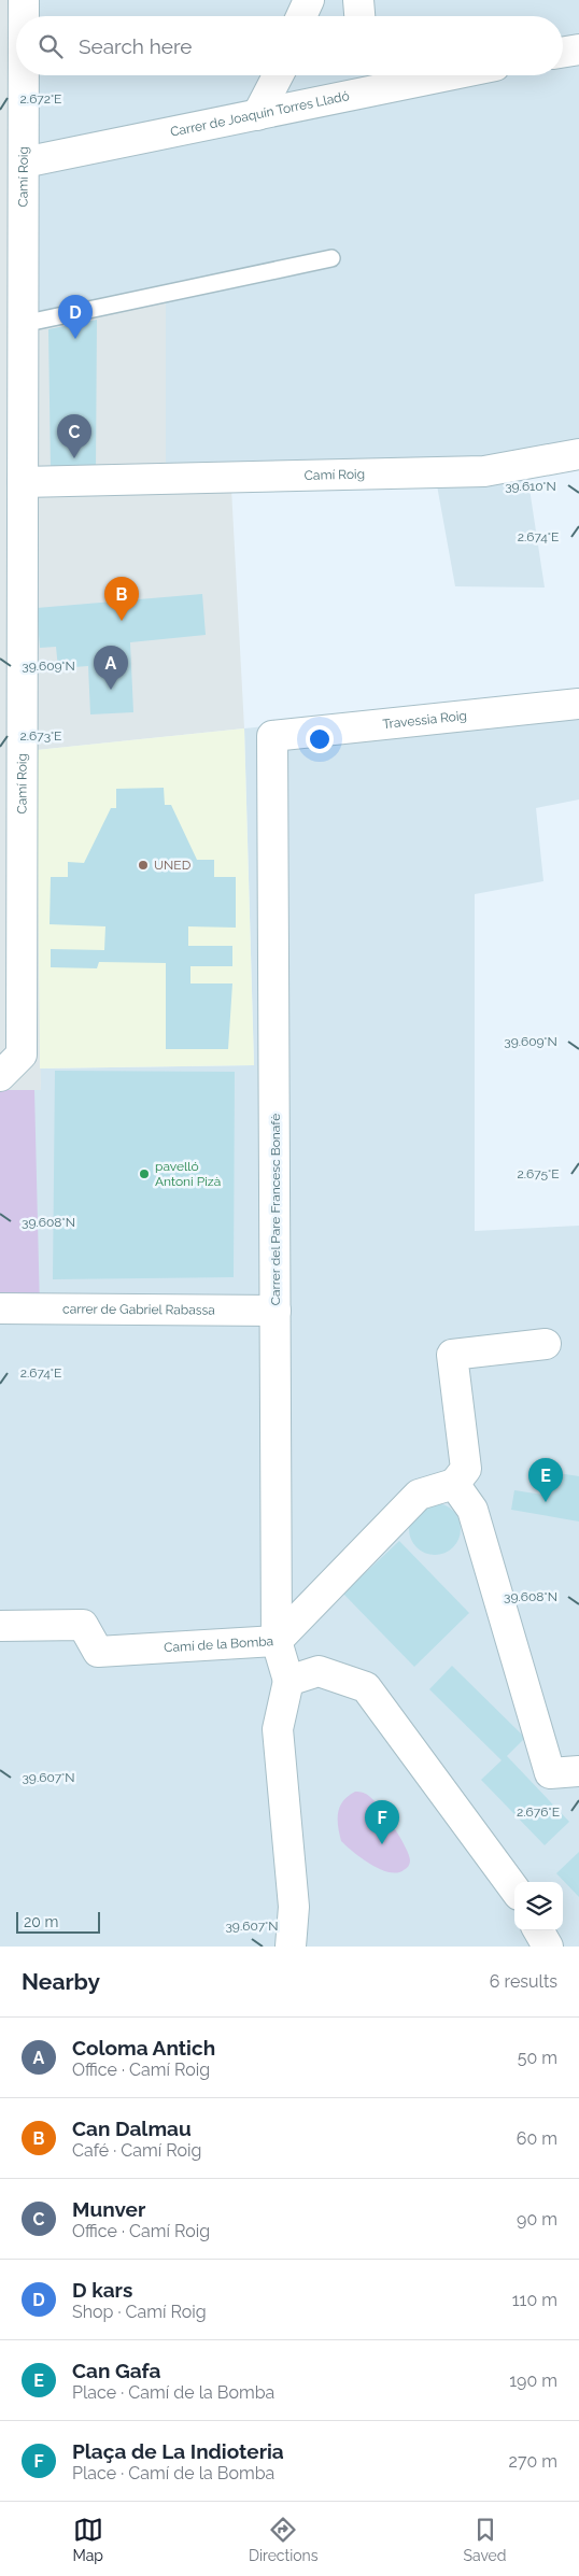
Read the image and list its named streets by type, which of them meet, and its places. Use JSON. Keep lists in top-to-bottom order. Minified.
{"streets":{"street":["Carrer de Joaquín Torres Lladó","Camí Roig","Travessia Roig","Carrer del Pare Francesc Bonafè","carrer de Gabriel Rabassa","Camí de la Bomba"]},"crossings":[["Carrer de Joaquín Torres Lladó","Camí Roig"],["Travessia Roig","Carrer del Pare Francesc Bonafè"],["Carrer del Pare Francesc Bonafè","carrer de Gabriel Rabassa"],["Carrer del Pare Francesc Bonafè","Camí de la Bomba"]],"places":["UNED","pavelló Antoni Pizà"],"scale_bar":"20 m","page":{"search":"Search here","pins":["D","C","B","A","E","F"],"scale":"20 m","heading":["Nearby","6 results"],"list":[{"mark":"A","name":"Coloma Antich","note":"Office · Camí Roig","value":"50 m"},{"mark":"B","name":"Can Dalmau","note":"Café · Camí Roig","value":"60 m"},{"mark":"C","name":"Munver","note":"Office · Camí Roig","value":"90 m"},{"mark":"D","name":"D kars","note":"Shop · Camí Roig","value":"110 m"},{"mark":"E","name":"Can Gafa","note":"Place · Camí de la Bomba","value":"190 m"},{"mark":"F","name":"Plaça de La Indioteria","note":"Place · Camí de la Bomba","value":"270 m"}],"nav":["Map","Directions","Saved"]},"coordinates":["2.672°E","39.610°N","2.674°E","39.609°N","2.673°E","2.675°E","39.608°N","39.607°N","2.676°E"]}
